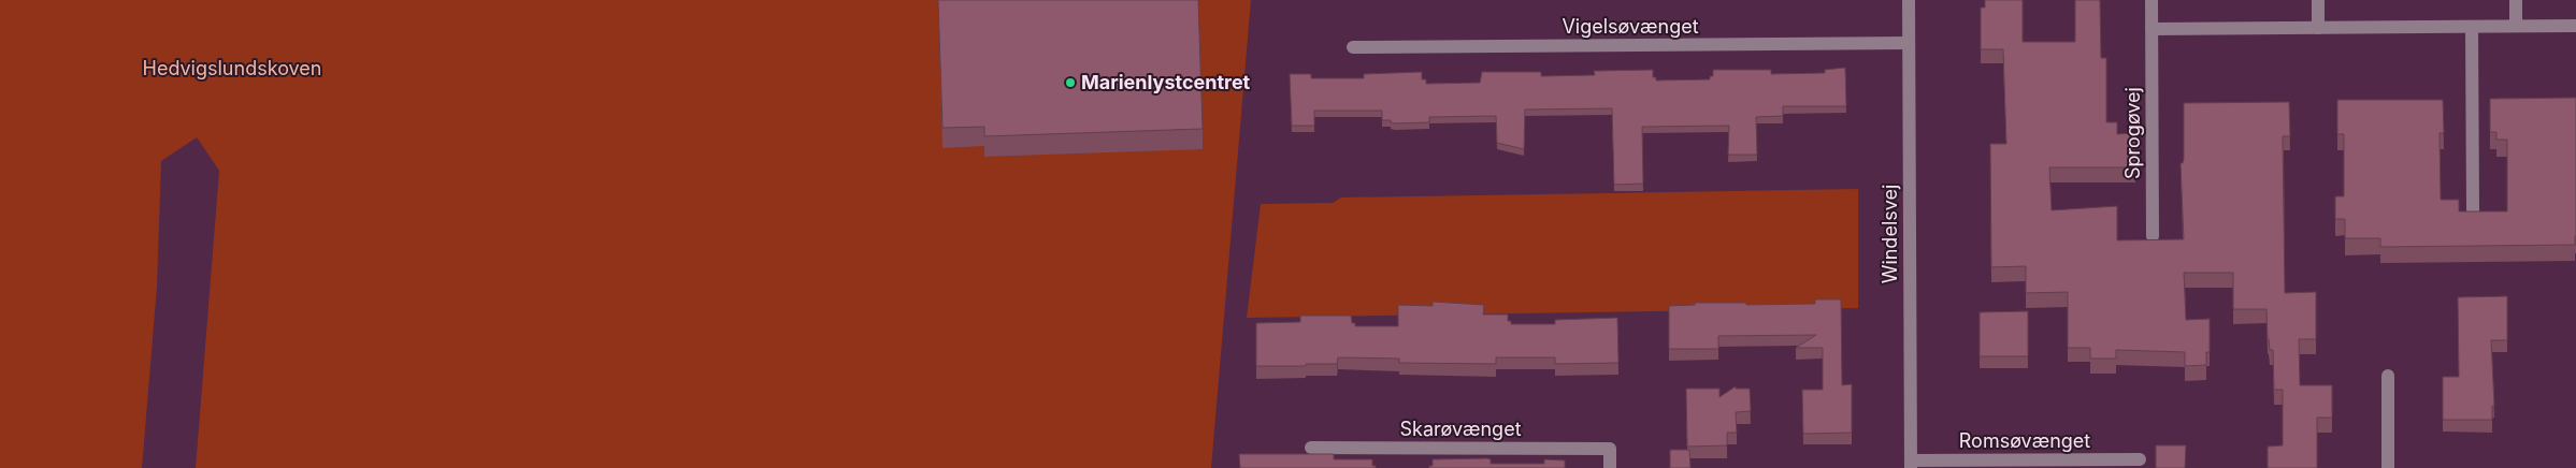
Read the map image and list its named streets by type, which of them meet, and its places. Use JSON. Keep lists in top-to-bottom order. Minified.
{"streets":{"street":["Vigelsøvænget","Sprogøvej","Windelsvej","Skarøvænget","Romsøvænget"]},"crossings":[["Vigelsøvænget","Windelsvej"],["Windelsvej","Romsøvænget"]],"parks":["Hedvigslundskoven"],"places":["Marienlystcentret"]}
